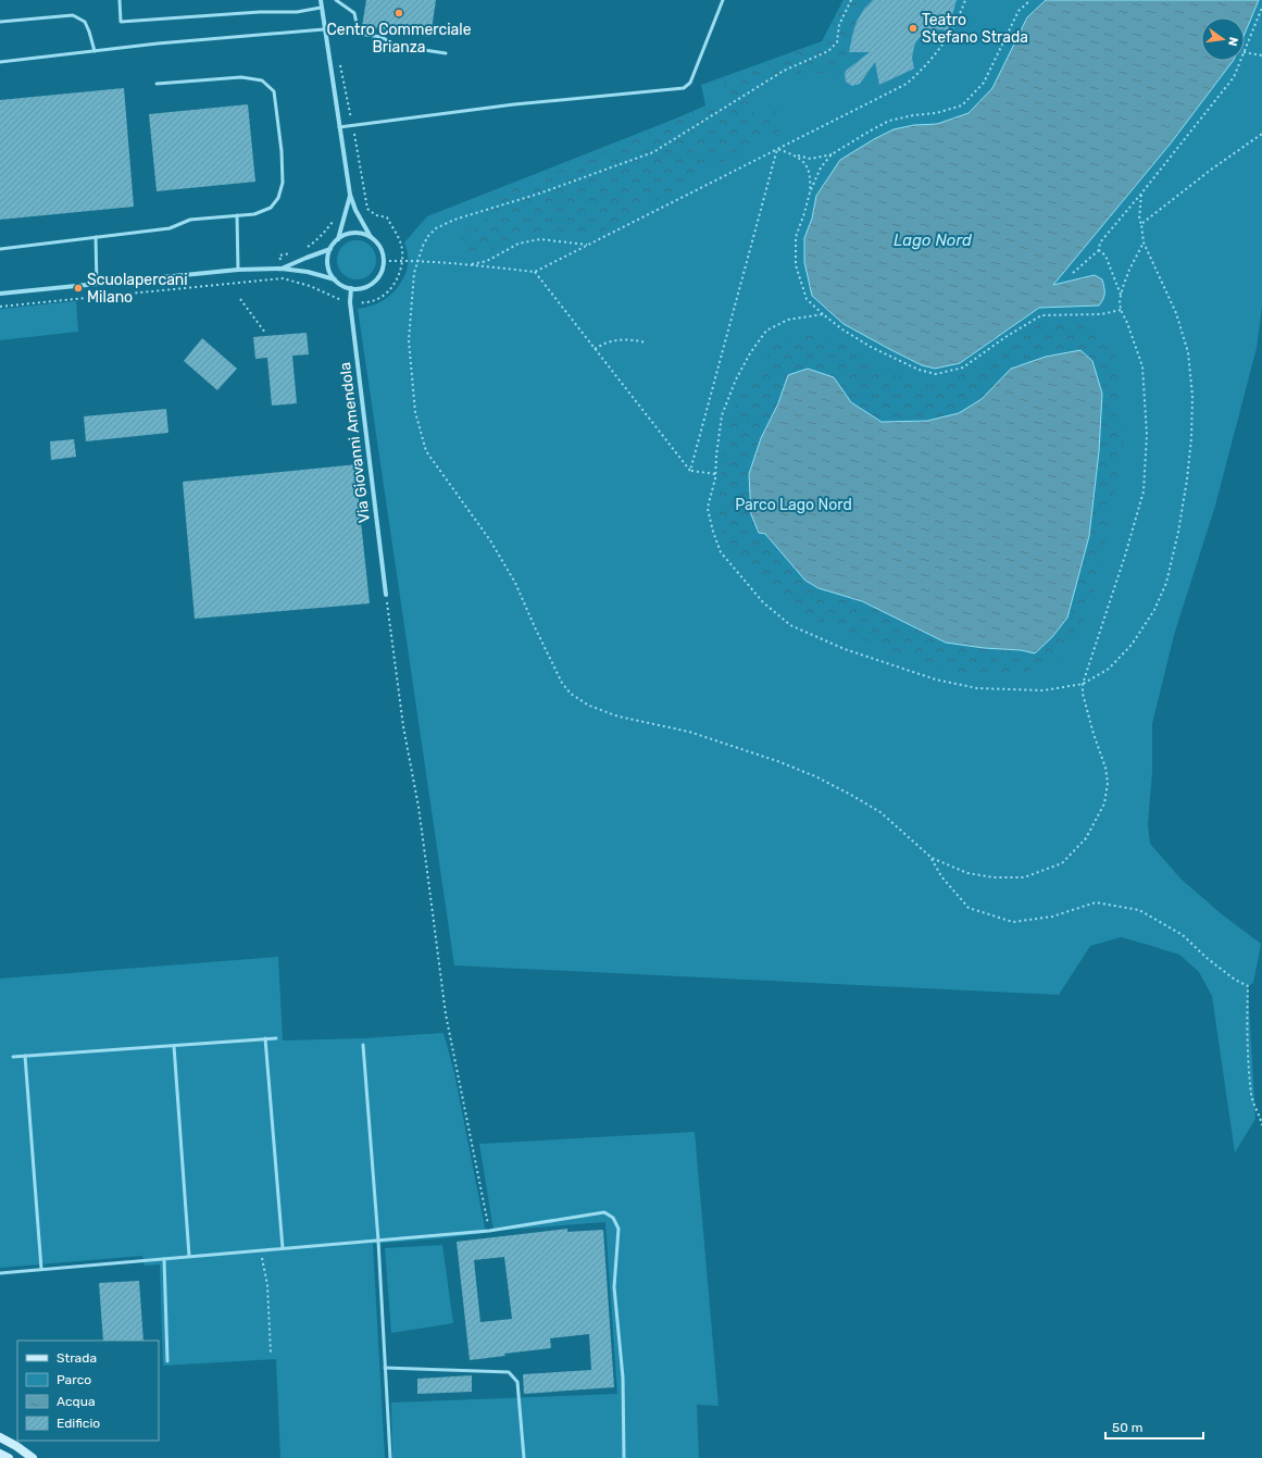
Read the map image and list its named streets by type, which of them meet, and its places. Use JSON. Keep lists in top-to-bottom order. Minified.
{"streets":{"street":["Via Giovanni Amendola"]},"water":["Lago Nord"],"parks":["Parco Lago Nord"],"places":["Centro Commerciale Brianza","Teatro Stefano Strada","Scuolapercani Milano"],"legend":["Strada","Parco","Acqua","Edificio"],"scale_bar":"50 m","north":"right"}
